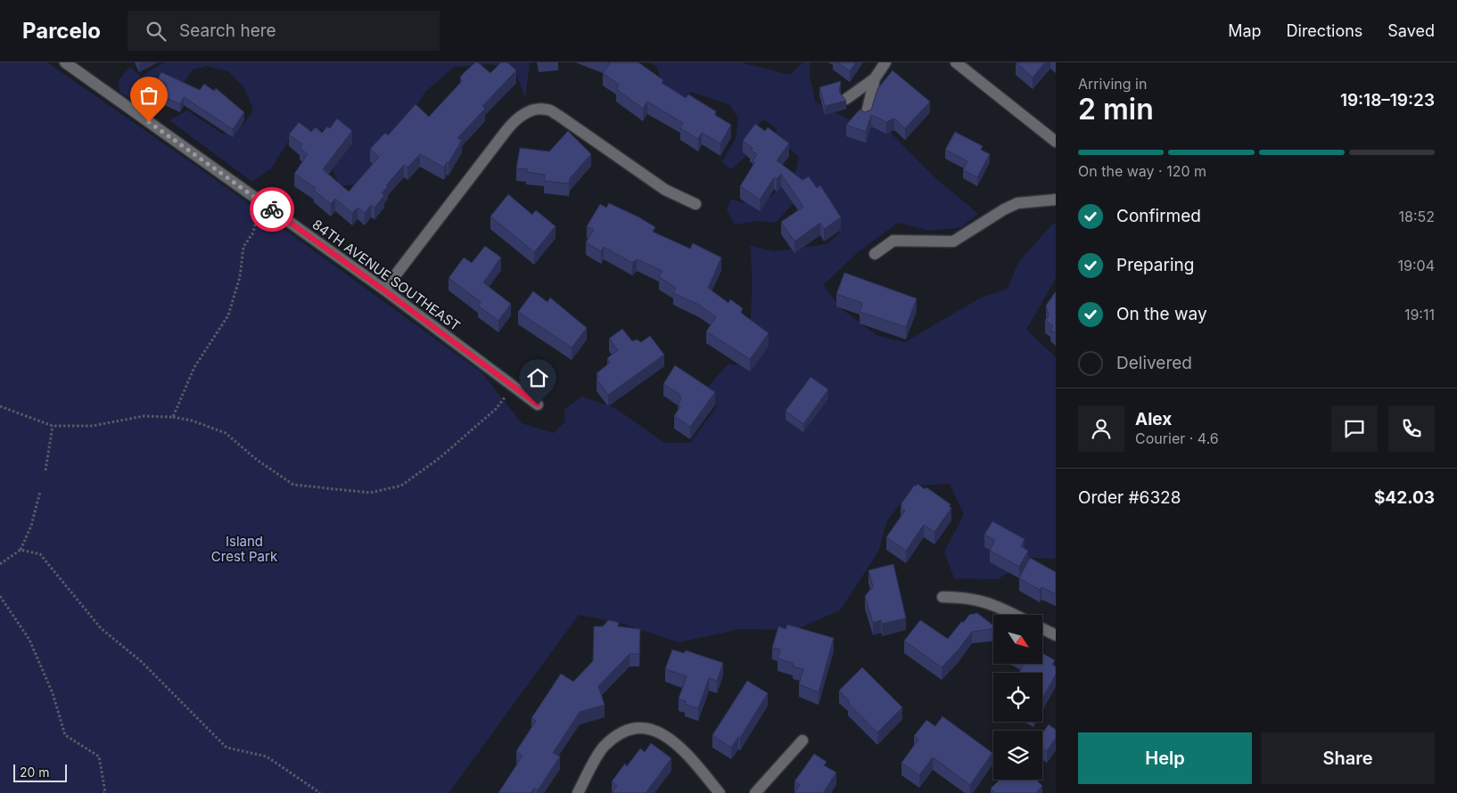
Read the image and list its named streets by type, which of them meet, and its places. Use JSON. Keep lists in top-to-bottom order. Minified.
{"streets":{"street":["84TH AVENUE SOUTHEAST"]},"parks":["Island Crest Park"],"scale_bar":"20 m","north":"bottom right","page":{"header":"Parcelo","search":"Search here","nav":["Map","Directions","Saved"],"heading":["2 min","Arriving in","19:18–19:23"],"panel":["Alex","Courier · 4.6","Order #6328","$42.03"],"bar":"On the way · 120 m","list":[["Confirmed","18:52"],["Preparing","19:04"],["On the way","19:11"],"Delivered"],"buttons":["Help","Share"],"scale":"20 m"}}
